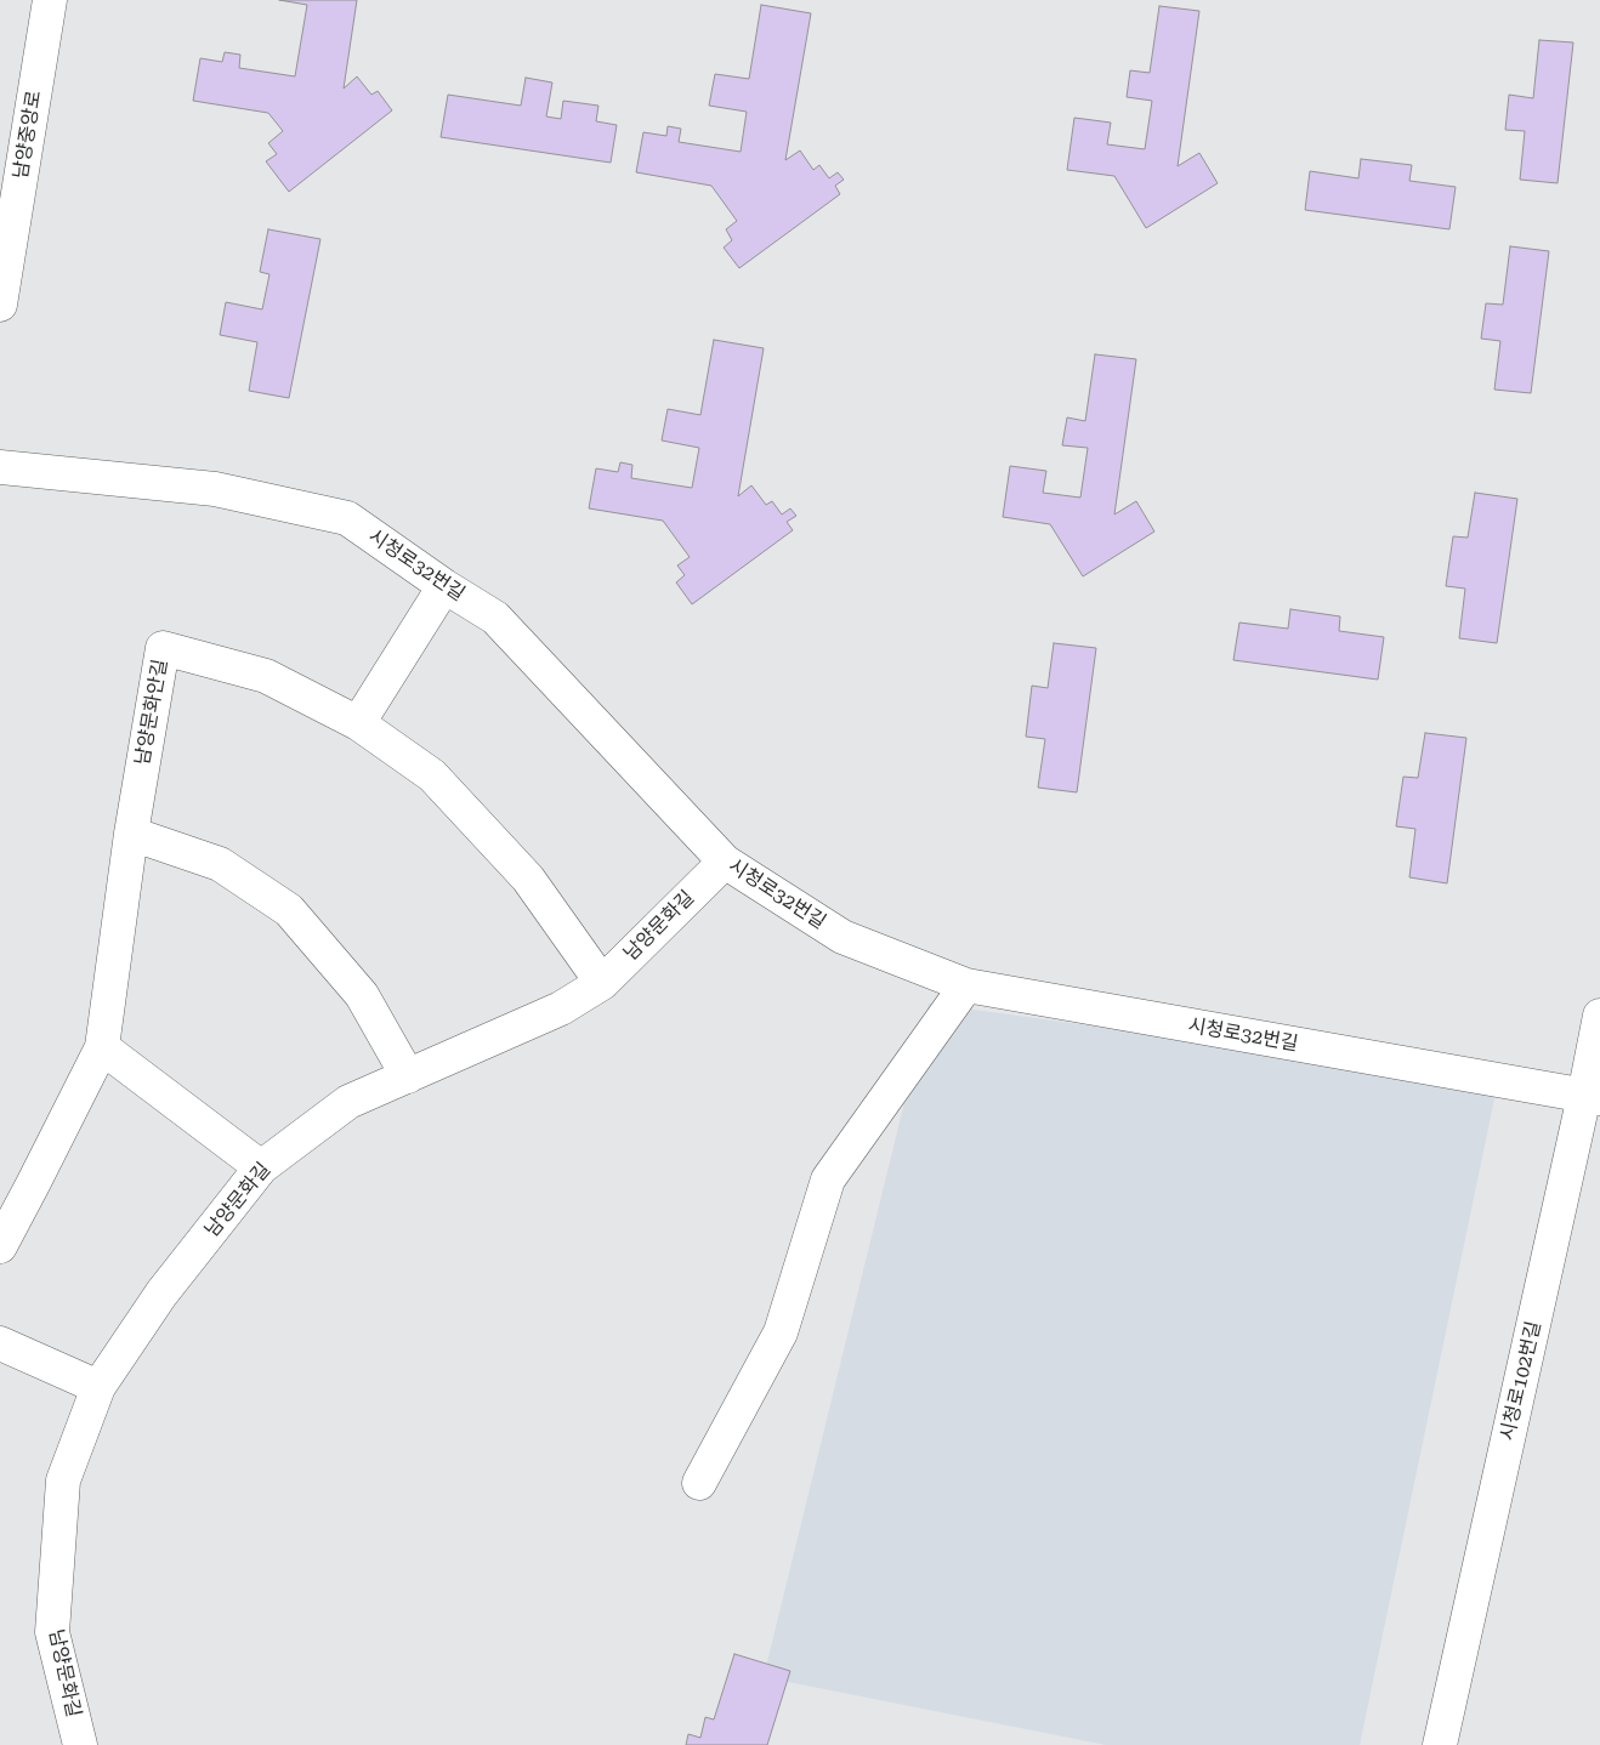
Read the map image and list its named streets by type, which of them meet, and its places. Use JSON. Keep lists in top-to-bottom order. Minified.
{"streets":{"street":["남양중앙로","시청로32번길","남양문화안길","남양문화길","시청로102번길"]},"crossings":[["시청로32번길","남양문화길"],["시청로32번길","시청로102번길"],["남양문화안길","남양문화길"]]}
